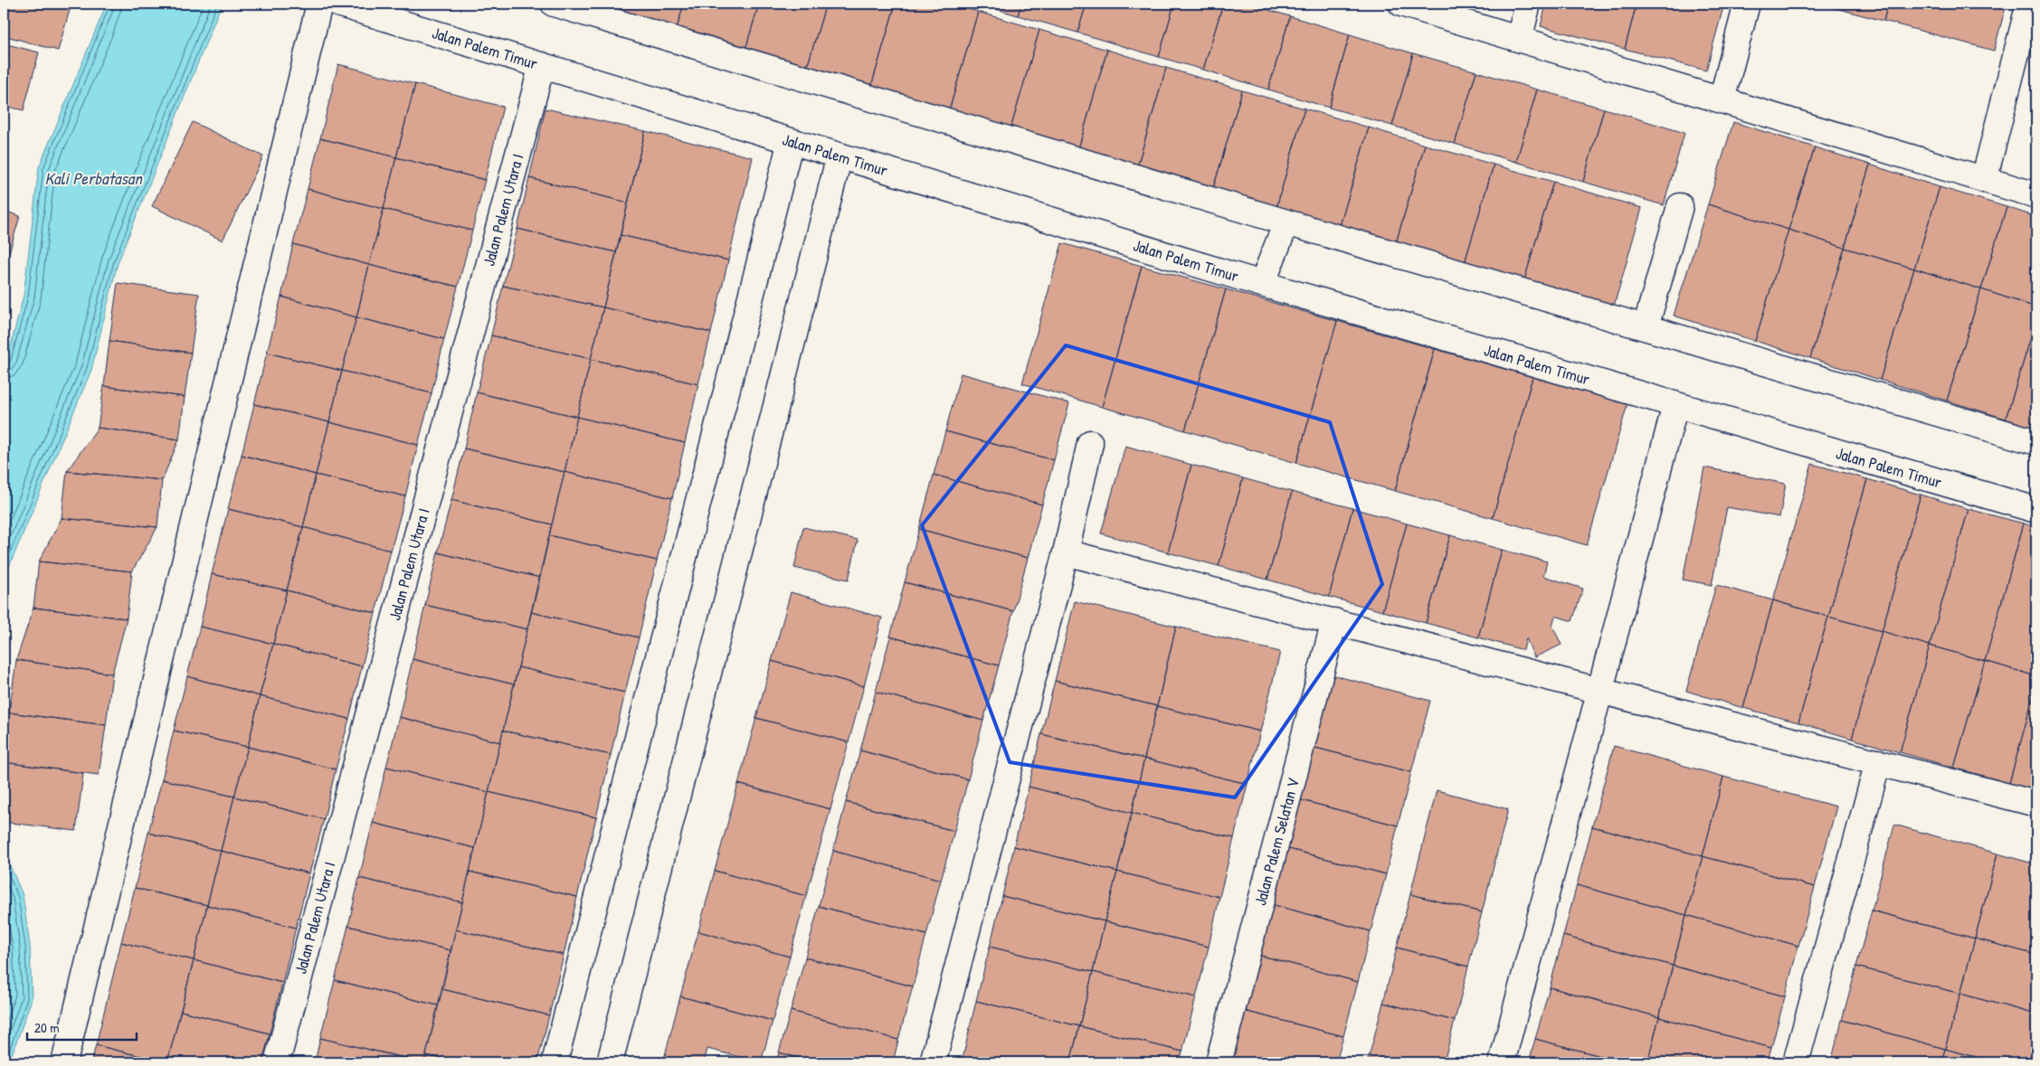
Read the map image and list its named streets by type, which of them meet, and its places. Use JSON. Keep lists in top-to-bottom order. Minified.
{"streets":{"street":["Jalan Palem Timur","Jalan Palem Utara I","Jalan Palem Selatan V"]},"crossings":[["Jalan Palem Timur","Jalan Palem Utara I"]],"water":["Kali Perbatasan"],"scale_bar":"20 m"}
